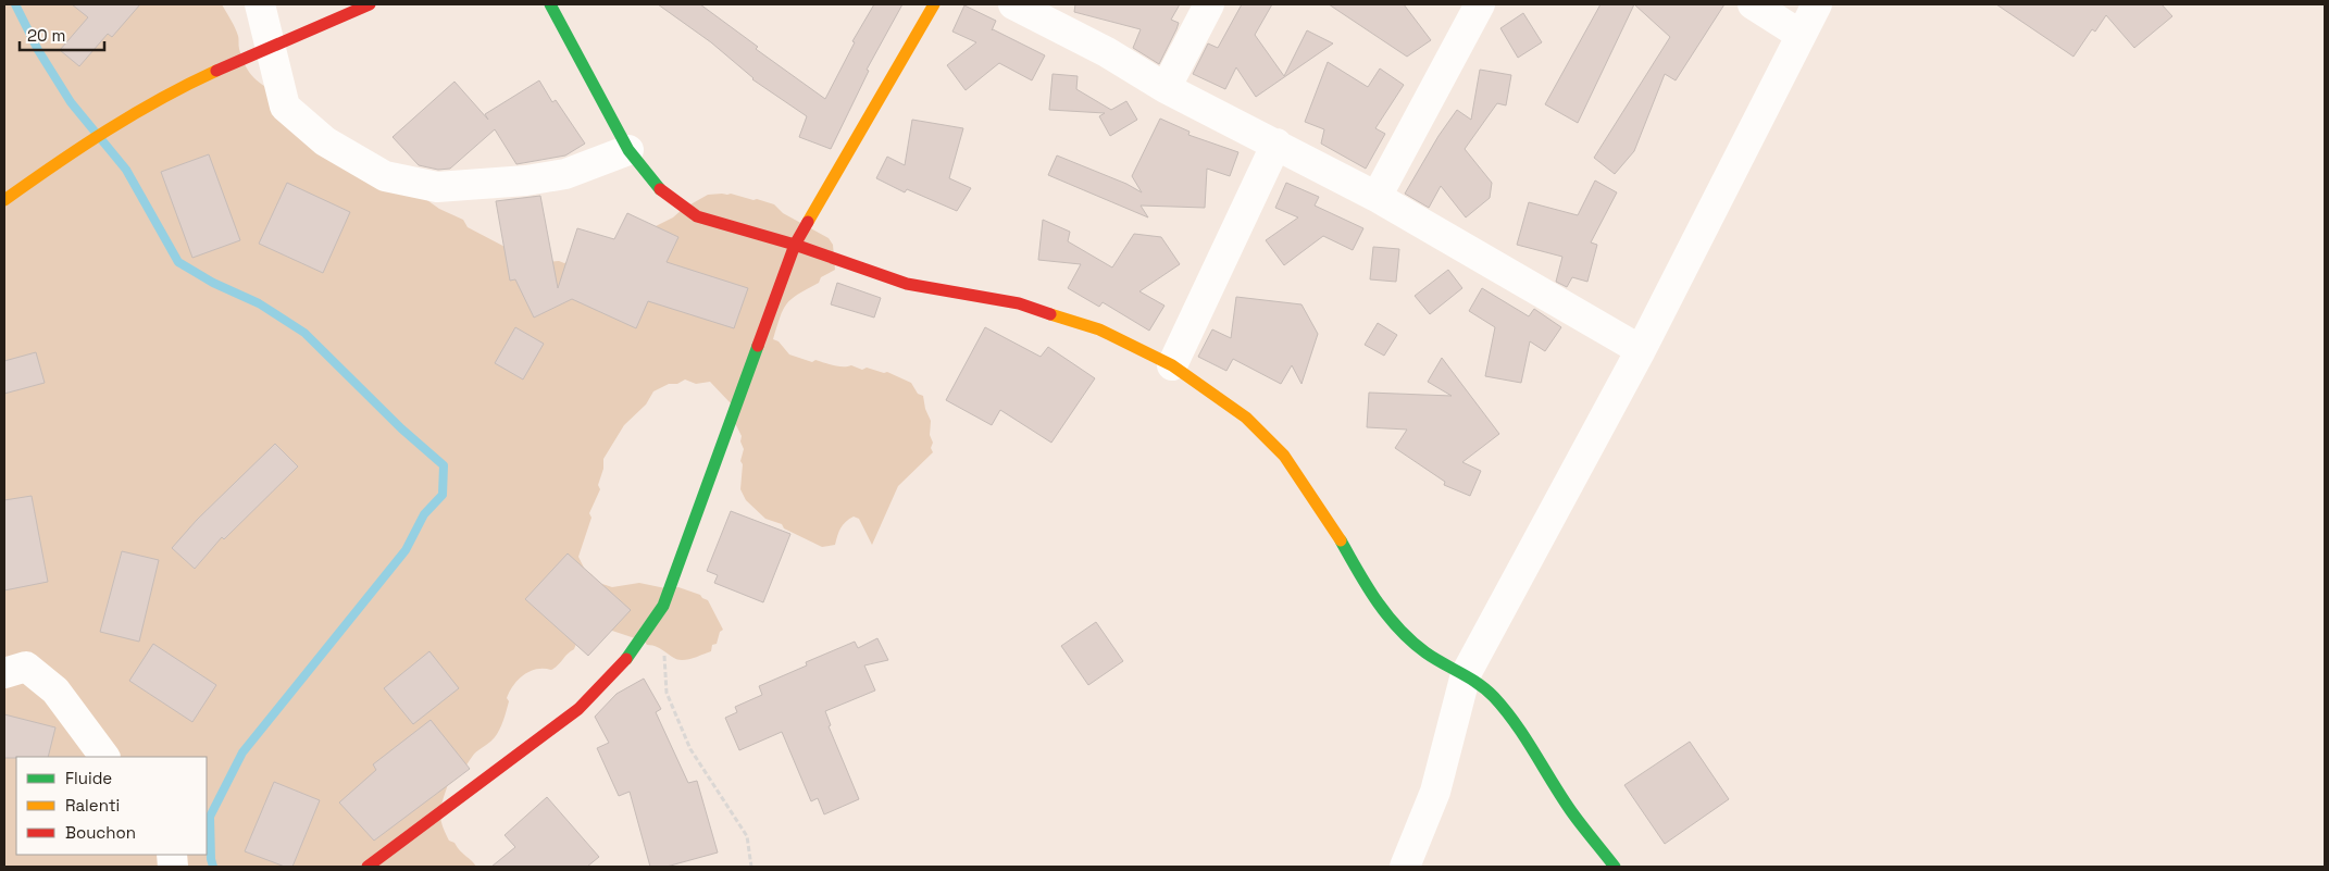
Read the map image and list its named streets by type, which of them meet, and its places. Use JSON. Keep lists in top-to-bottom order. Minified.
{"legend":["Fluide","Ralenti","Bouchon"],"scale_bar":"20 m"}
